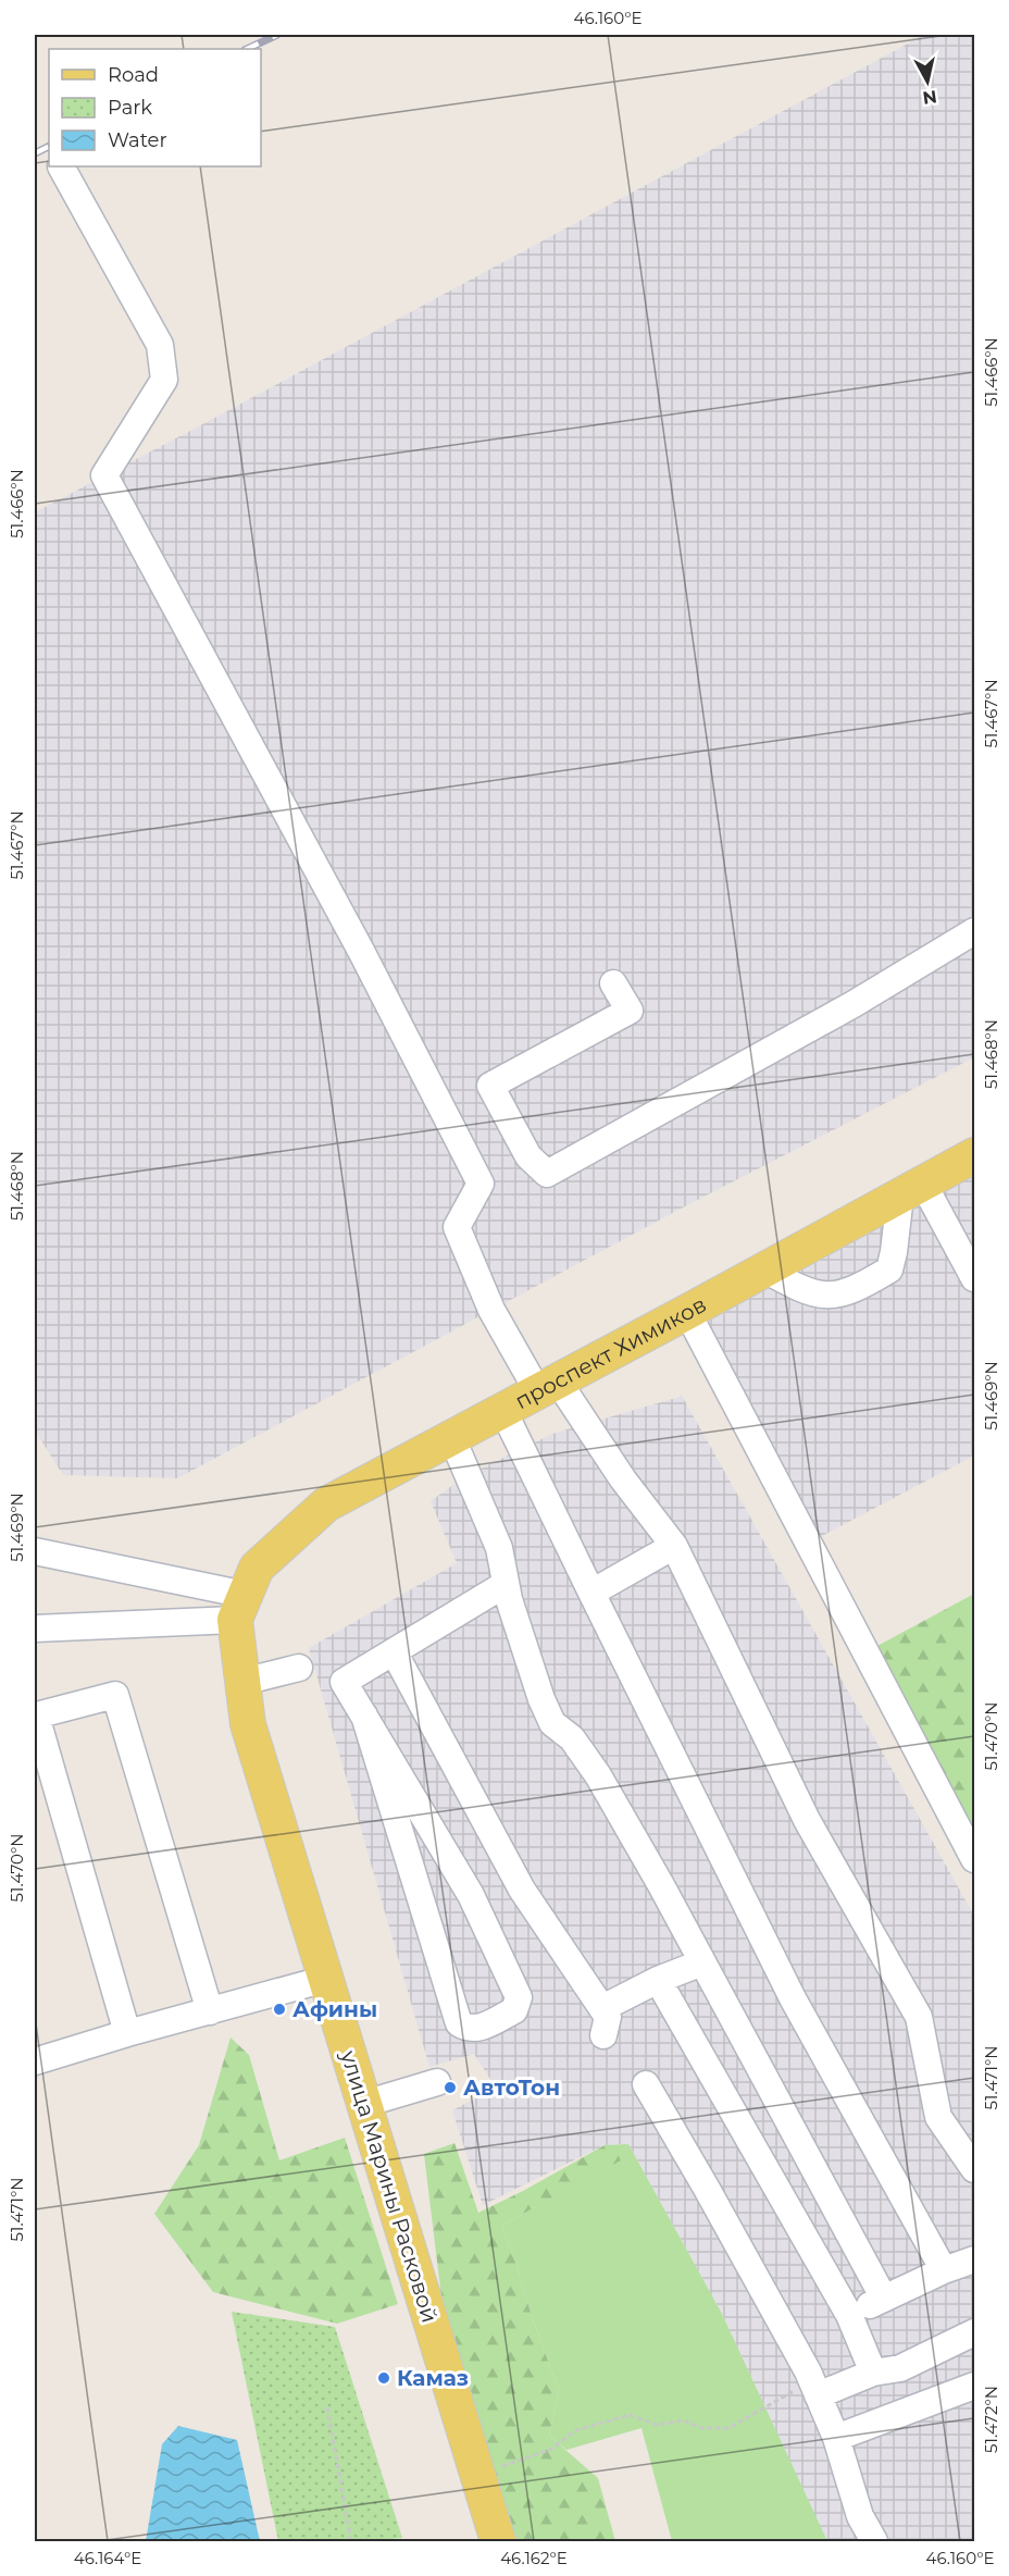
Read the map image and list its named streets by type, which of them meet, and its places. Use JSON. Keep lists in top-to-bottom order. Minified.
{"streets":{"main road":["проспект Химиков","улица Марины Расковой"]},"crossings":[["проспект Химиков","улица Марины Расковой"]],"places":["Афины","АвтоТон","Камаз"],"legend":["Road","Park","Water"],"north":"bottom","coordinates":["46.160°E","51.466°N","51.467°N","51.468°N","51.469°N","51.470°N","51.471°N","51.472°N","46.164°E","46.162°E"]}
